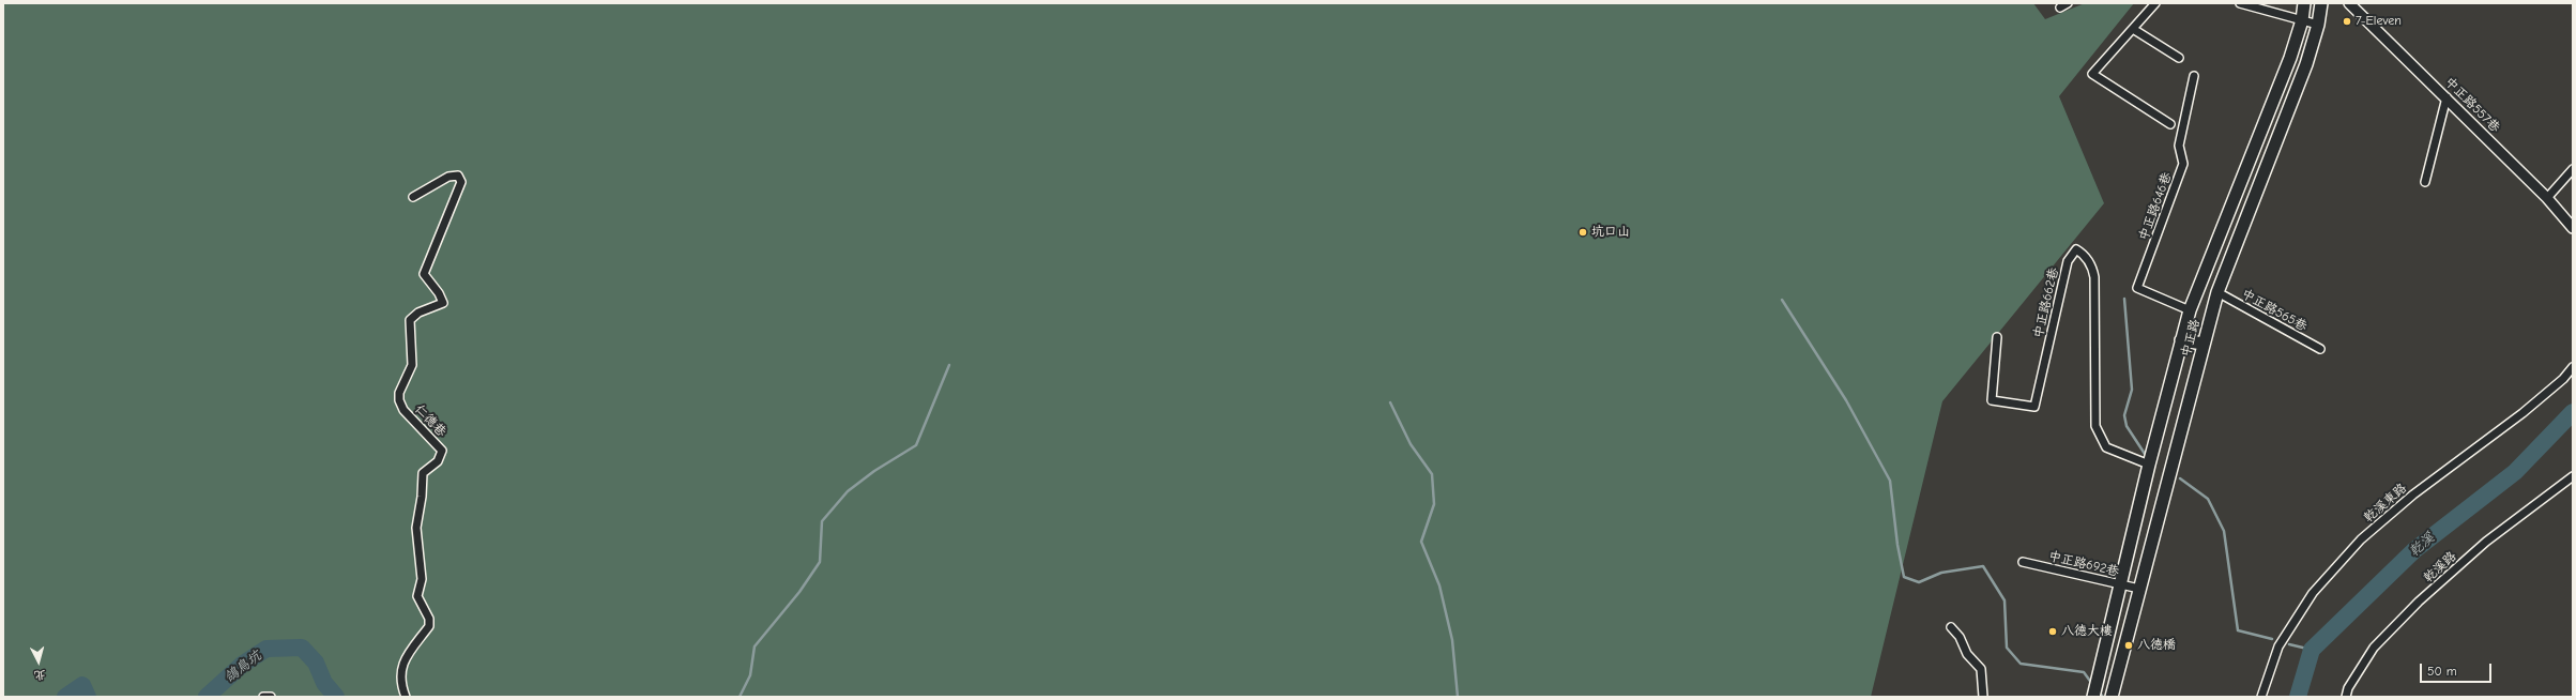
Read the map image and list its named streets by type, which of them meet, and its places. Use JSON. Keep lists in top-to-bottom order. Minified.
{"streets":{"main road":["中正路"],"street":["中正路557巷","中正路646巷","中正路662巷","中正路565巷","仁德巷","乾溪東路","中正路692巷","乾溪路"]},"crossings":[["中正路646巷","中正路"],["中正路662巷","中正路"],["中正路565巷","中正路"],["中正路","中正路692巷"]],"water":["乾溪","鴿鳥坑"],"places":["7-Eleven","坑口山","八德大樓","八德橋"],"scale_bar":"50 m","north":"bottom"}
